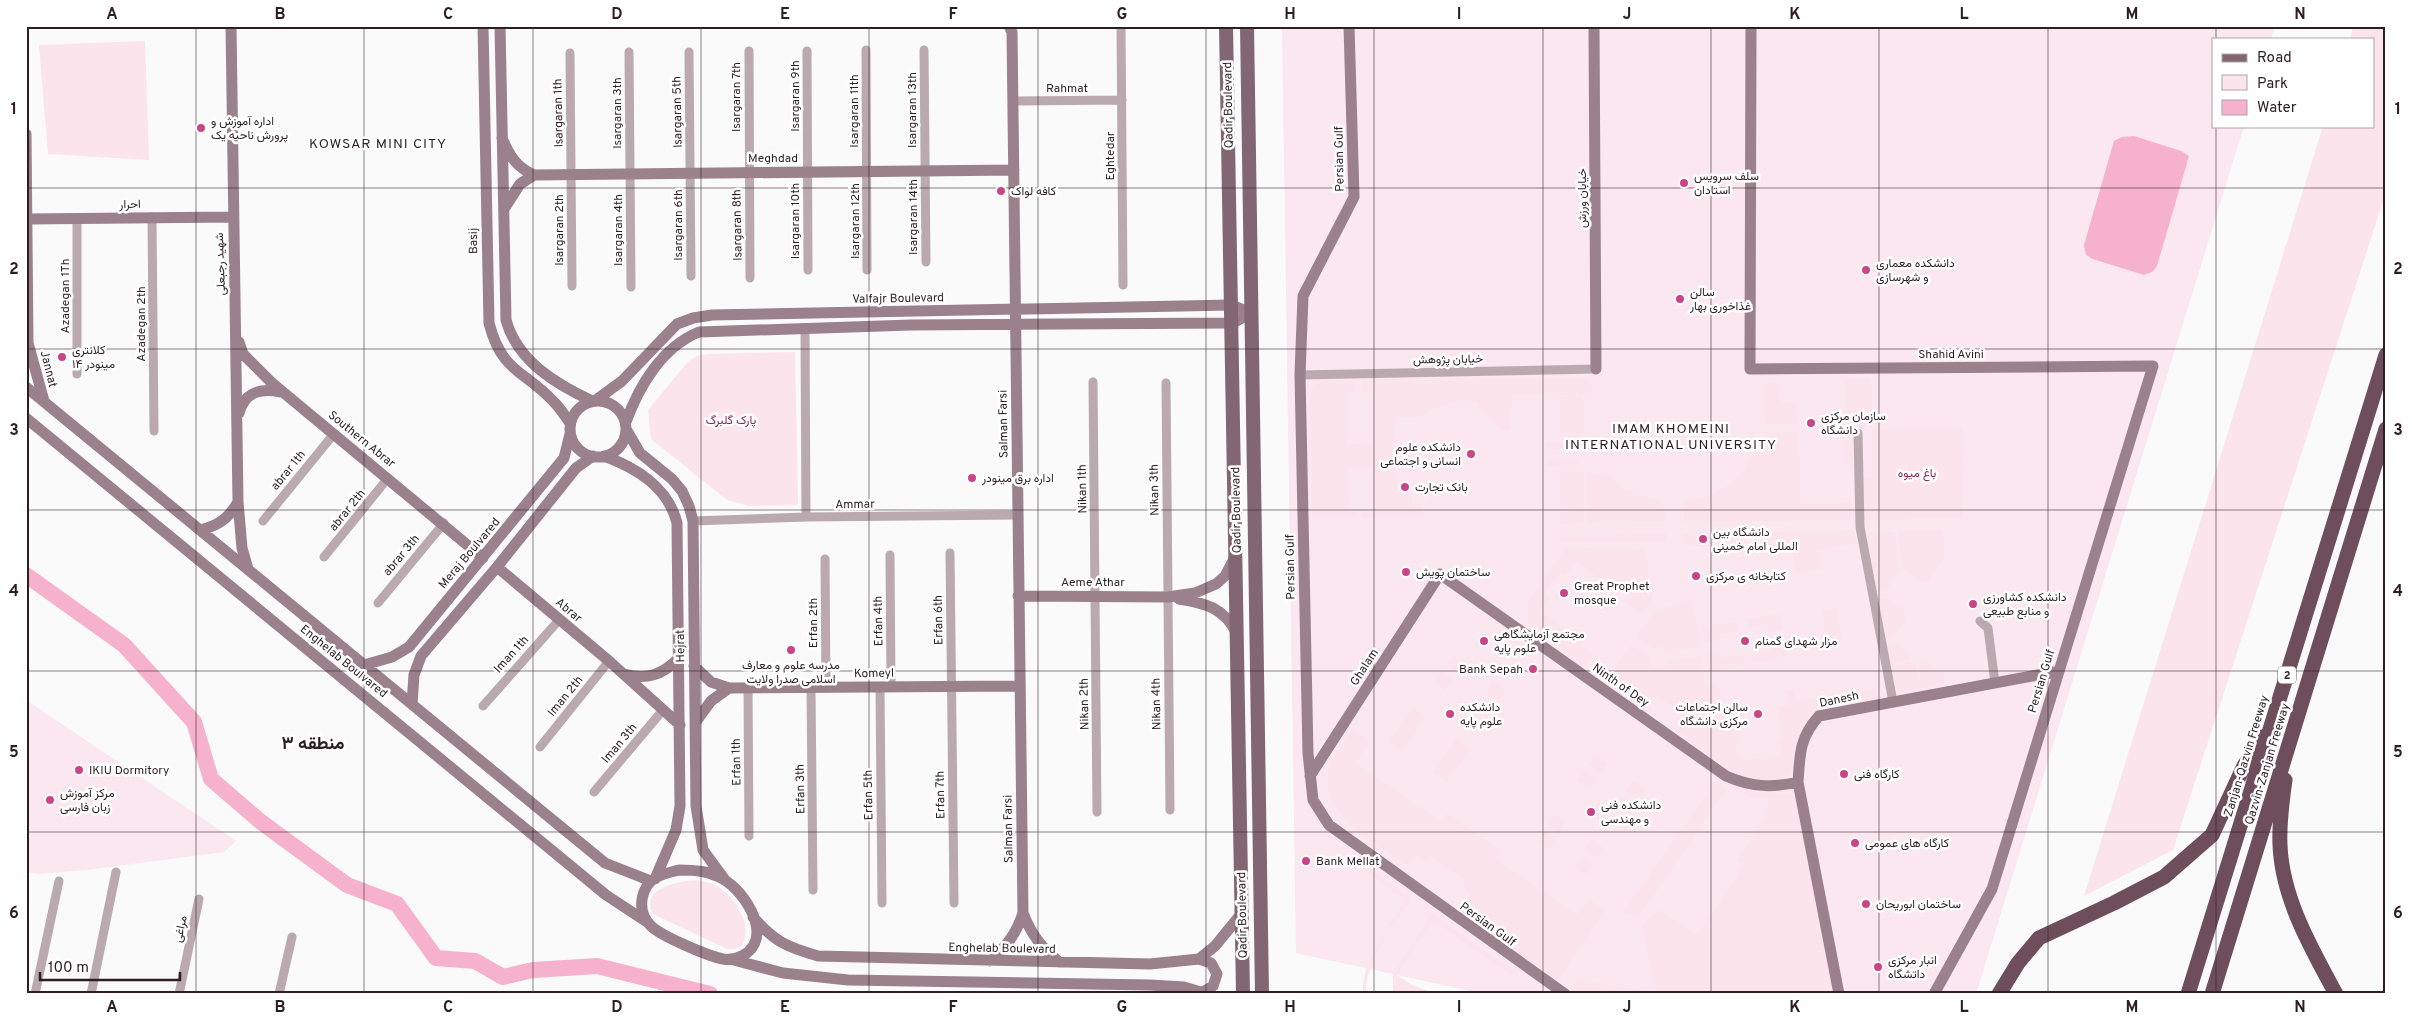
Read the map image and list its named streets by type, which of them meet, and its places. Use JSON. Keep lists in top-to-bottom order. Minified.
{"streets":{"highway":["2","Zanjan-Qazvin Freeway","Qazvin-Zanjan Freeway"],"main road":["Qadir Boulevard"],"street":["Rahmat","Isargaran 9th","Isargaran 7th","Isargaran 13th","Isargaran 11th","Isargaran 5th","Isargaran 1th","Isargaran 3th","Eghtedar","Meghdad","Persian Gulf","خیابان ورزش","احرار","Isargaran 14th","Isargaran 10th","Isargaran 12th","Isargaran 6th","Isargaran 8th","Isargaran 2th","Isargaran 4th","Basij","شهید رجبعلی","Azadegan 1Th","Valfajr Boulevard","Azadegan 2th","Shahid Avini","خیابان پژوهش","Jannat","Salman Farsi","Southern Abrar","abrar 1th","Nikan 1th","Nikan 3th","Ammar","abrar 2th","Meraj Boulvared","abrar 3th","Aeme Athar","Abrar","Erfan 6th","Erfan 4th","Erfan 2th","Hejrat","Iman 1th","Enghelab Boulvared","Ghalam","Komeyl","Ninth of Dey","Iman 2th","Danesh","Nikan 2th","Nikan 4th","Iman 3th","Erfan 1th","Erfan 3th","Erfan 5th","Erfan 7th","مراغی","Enghelab Boulevard"]},"crossings":[["Rahmat","Eghtedar"],["Rahmat","Salman Farsi"],["Isargaran 9th","Meghdad"],["Isargaran 9th","Isargaran 10th"],["Isargaran 7th","Meghdad"],["Isargaran 7th","Isargaran 8th"],["Qadir Boulevard","Valfajr Boulevard"],["Qadir Boulevard","Aeme Athar"],["Isargaran 13th","Meghdad"],["Isargaran 13th","Isargaran 14th"],["Isargaran 11th","Meghdad"],["Isargaran 11th","Isargaran 12th"],["Isargaran 5th","Meghdad"],["Isargaran 5th","Isargaran 6th"],["Isargaran 1th","Meghdad"],["Isargaran 1th","Isargaran 2th"],["Isargaran 3th","Meghdad"],["Isargaran 3th","Isargaran 4th"],["Meghdad","Isargaran 14th"],["Meghdad","Isargaran 10th"],["Meghdad","Isargaran 12th"],["Meghdad","Isargaran 6th"],["Meghdad","Isargaran 8th"],["Meghdad","Isargaran 2th"],["Meghdad","Isargaran 4th"],["Meghdad","Salman Farsi"],["Persian Gulf","Shahid Avini"],["Persian Gulf","خیابان پژوهش"],["Persian Gulf","Ghalam"],["Persian Gulf","Danesh"],["خیابان ورزش","خیابان پژوهش"],["احرار","شهید رجبعلی"],["احرار","Azadegan 1Th"],["احرار","Azadegan 2th"],["احرار","Jannat"],["Basij","Valfajr Boulevard"],["Basij","Meraj Boulvared"],["Basij","Hejrat"],["شهید رجبعلی","Southern Abrar"],["شهید رجبعلی","Enghelab Boulvared"],["Valfajr Boulevard","Salman Farsi"],["Valfajr Boulevard","Meraj Boulvared"],["Valfajr Boulevard","Hejrat"],["Jannat","Enghelab Boulvared"],["Salman Farsi","Ammar"],["Salman Farsi","Aeme Athar"],["Salman Farsi","Komeyl"],["Salman Farsi","Enghelab Boulevard"],["Southern Abrar","abrar 1th"],["Southern Abrar","abrar 2th"],["Southern Abrar","Meraj Boulvared"],["Southern Abrar","abrar 3th"],["Nikan 1th","Aeme Athar"],["Nikan 1th","Nikan 2th"],["Nikan 3th","Aeme Athar"],["Nikan 3th","Nikan 4th"],["Ammar","Hejrat"],["Meraj Boulvared","Hejrat"],["Meraj Boulvared","Enghelab Boulvared"],["Aeme Athar","Nikan 2th"],["Aeme Athar","Nikan 4th"],["Abrar","Hejrat"],["Abrar","Iman 1th"],["Abrar","Iman 2th"],["Abrar","Iman 3th"],["Erfan 6th","Komeyl"],["Erfan 6th","Erfan 7th"],["Erfan 4th","Komeyl"],["Erfan 4th","Erfan 5th"],["Erfan 2th","Komeyl"],["Hejrat","Enghelab Boulvared"],["Hejrat","Enghelab Boulevard"],["Enghelab Boulvared","Enghelab Boulevard"],["Ghalam","Ninth of Dey"],["Komeyl","Erfan 1th"],["Komeyl","Erfan 3th"],["Komeyl","Erfan 5th"],["Komeyl","Erfan 7th"],["Ninth of Dey","Danesh"]],"districts":["KOWSAR MINI CITY","IMAM KHOMEINI INTERNATIONAL UNIVERSITY","منطقه ۳"],"parks":["پارک گلبرگ","باغ میوه"],"places":["اداره آموزش و پرورش ناحیه یک","سلف سرویس استادان","کافه لواک","دانشکده معماری و شهرسازی","سالن غذاخوری بهار","کلانتری ۱۴ مینودر","سازمان مرکزی دانشگاه","دانشکده علوم انسانی و اجتماعی","اداره برق مینودر","بانک تجارت","دانشگاه بین المللی امام خمینی","ساختمان پویش","کتابخانه ی مرکزی","Great Prophet mosque","دانشکده کشاورزی و منابع طبیعی","مجتمع آزمایشگاهی علوم پایه","مزار شهدای گمنام","مدرسه علوم و معارف اسلامی صدرا ولایت","Bank Sepah","دانشکده علوم پایه","سالن اجتماعات مرکزی دانشگاه","IKIU Dormitory","کارگاه فنی","مرکز آموزش زبان فارسی","دانشکده فنی و مهندسی","کارگاه های عمومی","Bank Mellat","ساختمان ابوریحان","انبار مرکزی داتشگاه"],"legend":["Road","Park","Water"],"scale_bar":"100 m","grid":{"columns":["A","B","C","D","E","F","G","H","I","J","K","L","M","N"],"rows":["1","2","3","4","5","6"]}}
